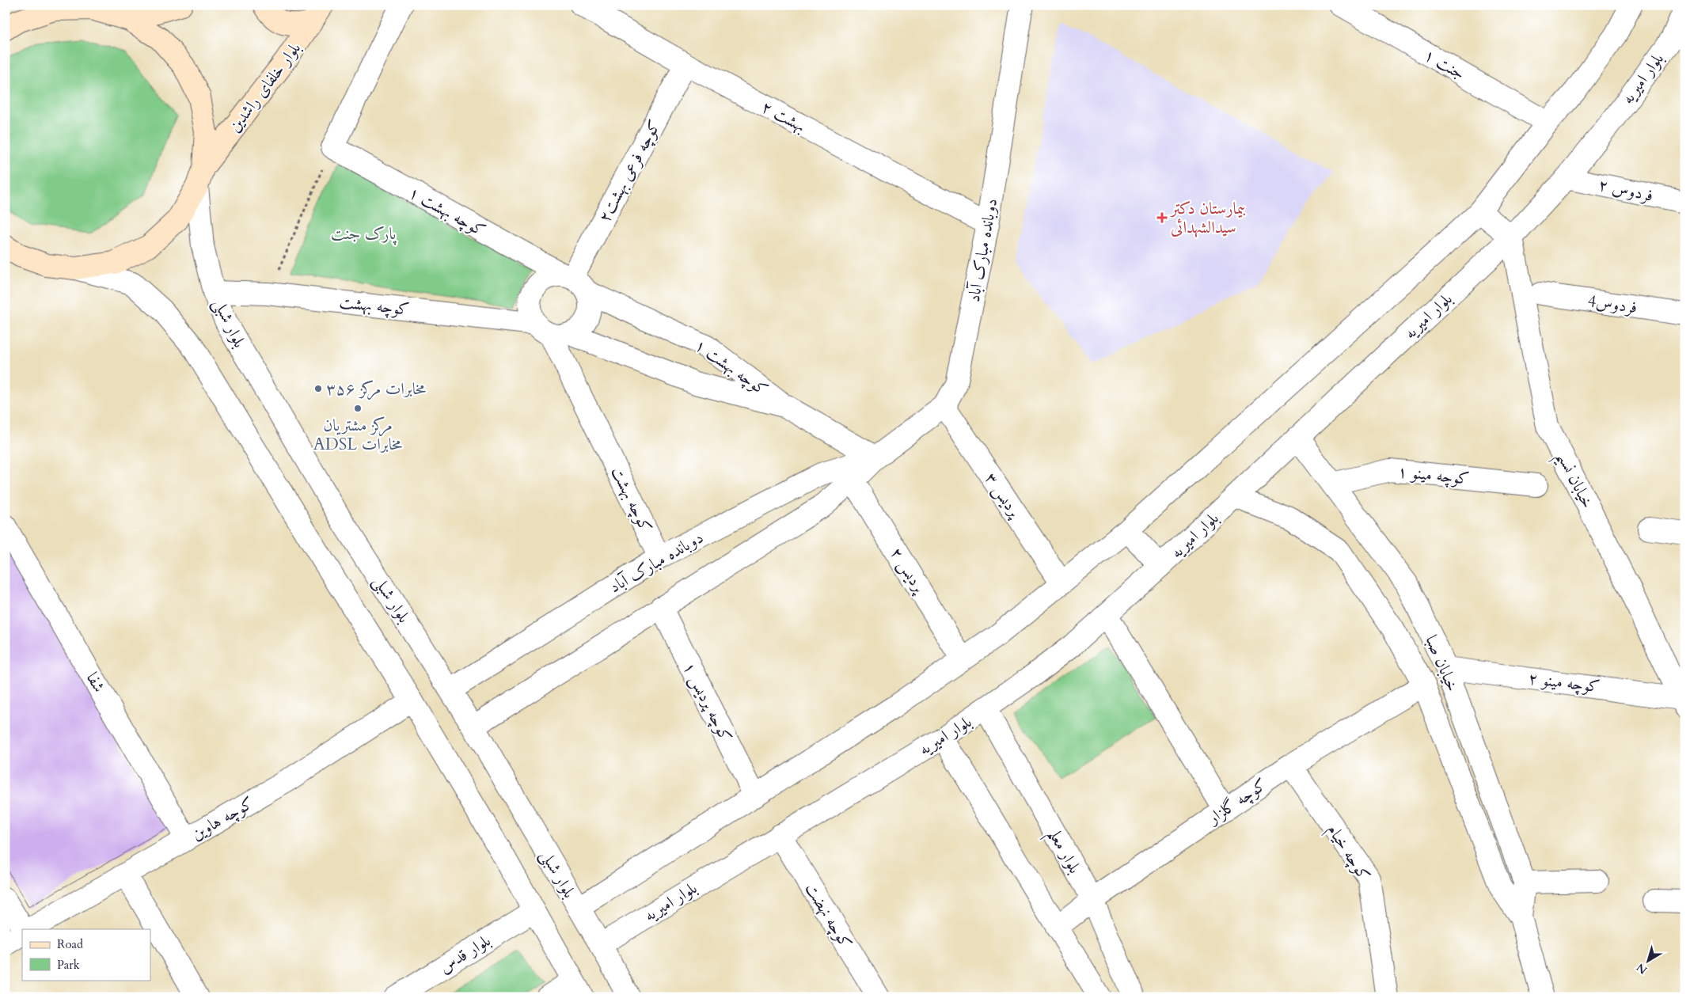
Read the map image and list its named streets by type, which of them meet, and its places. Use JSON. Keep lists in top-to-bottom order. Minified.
{"streets":{"main road":["بلوار خلفای راشدین"],"street":["جنت ۱","بلوار امیریه","بهشت ۲","کوچه فرعی بهشت۲","فردوس ۲","کوچه بهشت ۱","دوبانده مبارک آباد","فردوس4","کوچه بهشت","بلوار شبلی","کوچه مینو ۱","خیابان نسیم","پردیس ۳","پردیس ۲","خیابان صبا","شفا","کوچه مینو ۲","کوچه پردیس ۱","کوچه گلزار","کوچه هاوین","بلوار معلم","کوچه خیام","کوچه نهضت","بلوار قدس"]},"crossings":[["بلوار امیریه","فردوس ۲"],["بلوار امیریه","بلوار شبلی"],["بلوار امیریه","خیابان نسیم"],["بلوار امیریه","خیابان صبا"],["بلوار امیریه","بلوار معلم"],["بلوار امیریه","کوچه نهضت"],["بلوار خلفای راشدین","بلوار شبلی"],["بهشت ۲","کوچه فرعی بهشت۲"],["بهشت ۲","دوبانده مبارک آباد"],["کوچه فرعی بهشت۲","کوچه بهشت ۱"],["کوچه فرعی بهشت۲","کوچه بهشت"],["کوچه بهشت ۱","کوچه بهشت"],["دوبانده مبارک آباد","کوچه بهشت"],["دوبانده مبارک آباد","بلوار شبلی"],["دوبانده مبارک آباد","پردیس ۳"],["دوبانده مبارک آباد","پردیس ۲"],["دوبانده مبارک آباد","کوچه پردیس ۱"],["کوچه بهشت","بلوار شبلی"],["کوچه مینو ۱","خیابان صبا"],["خیابان نسیم","کوچه مینو ۲"],["خیابان صبا","کوچه مینو ۲"],["خیابان صبا","کوچه گلزار"],["شفا","کوچه هاوین"],["کوچه گلزار","بلوار معلم"],["کوچه گلزار","کوچه خیام"]],"parks":["پارک جنت"],"places":{"health":["بیمارستان دکتر سیدالشهدائی"],"other":["مخابرات مرکز ۳۵۶","مرکز مشتریان ADSL مخابرات"]},"legend":["Road","Park"],"north":"bottom left"}
